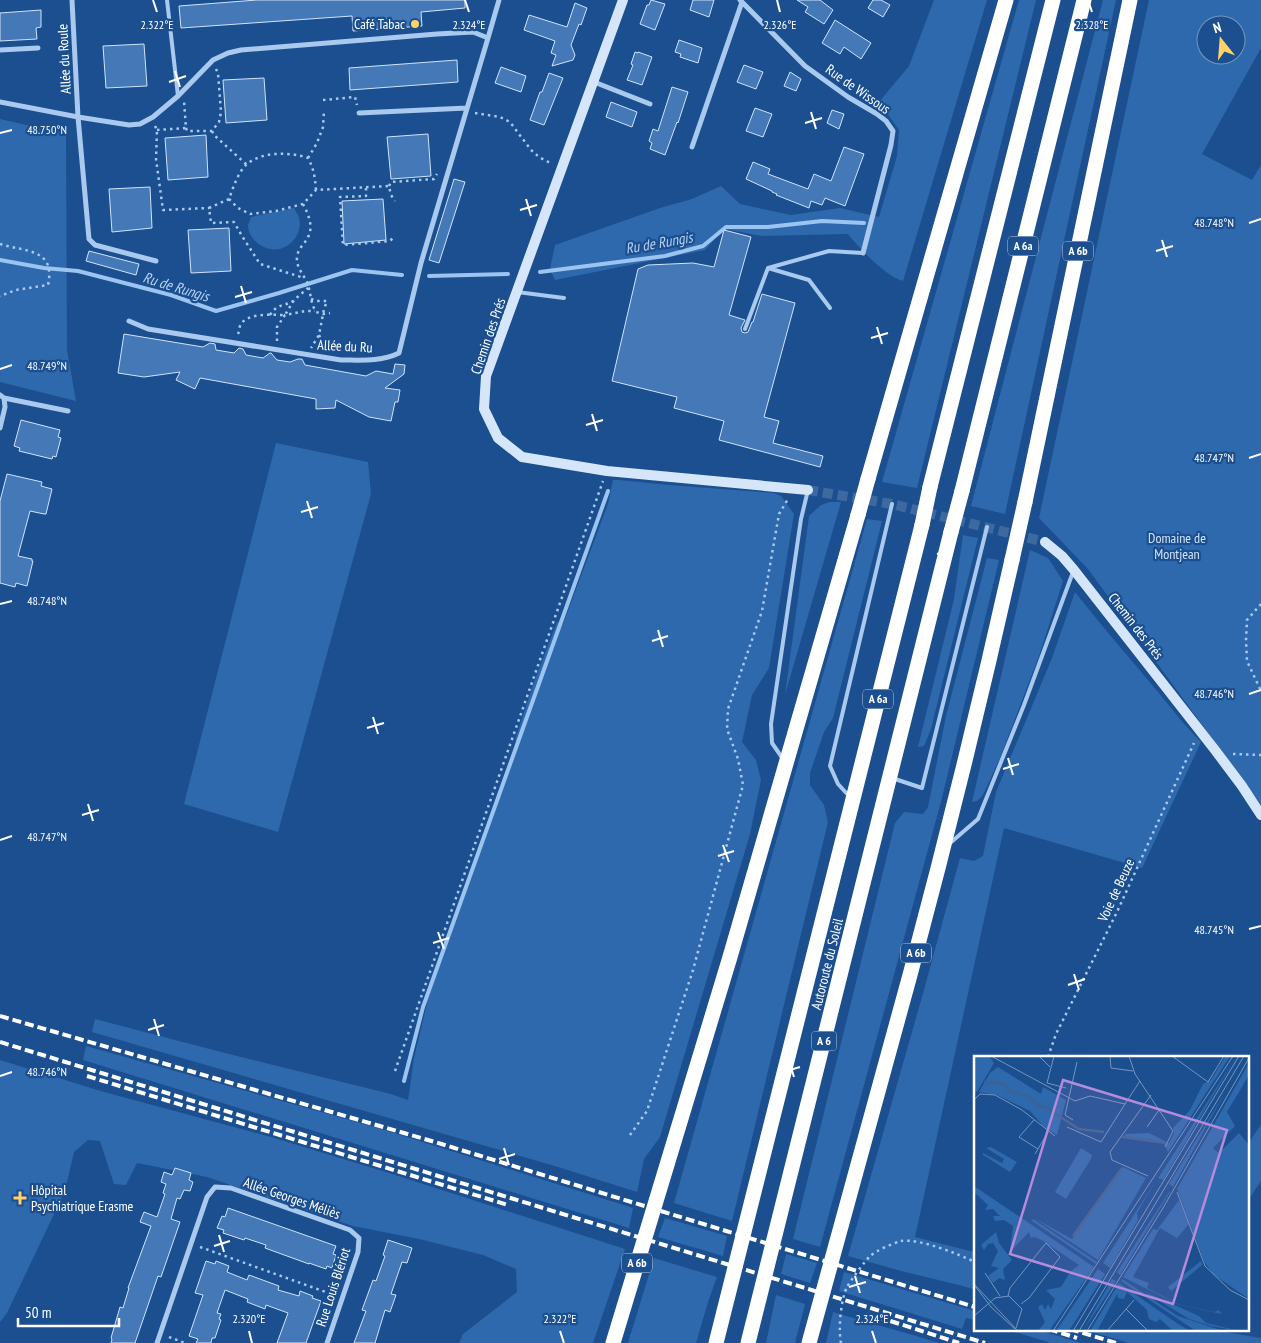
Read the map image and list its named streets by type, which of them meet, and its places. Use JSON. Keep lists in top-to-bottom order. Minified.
{"streets":{"highway":["A 6a","A 6b","Autoroute du Soleil","A 6"],"street":["Allée du Roule","Rue de Wissous","Chemin des Prés","Allée du Ru","Allée Georges Méliès","Rue Louis Blériot"],"path":["Voie de Beuze"]},"crossings":[["A 6a","Autoroute du Soleil"],["Chemin des Prés","Voie de Beuze"],["Allée Georges Méliès","Rue Louis Blériot"]],"water":["Ru de Rungis"],"parks":["Domaine de Montjean"],"places":{"other":["Café Tabac"],"health":["Hôpital Psychiatrique Erasme"]},"scale_bar":"50 m","north":"top","coordinates":["2.324°E","2.328°E","2.322°E","2.326°E","48.750°N","48.748°N","48.749°N","48.747°N","48.746°N","48.745°N","2.320°E"]}
